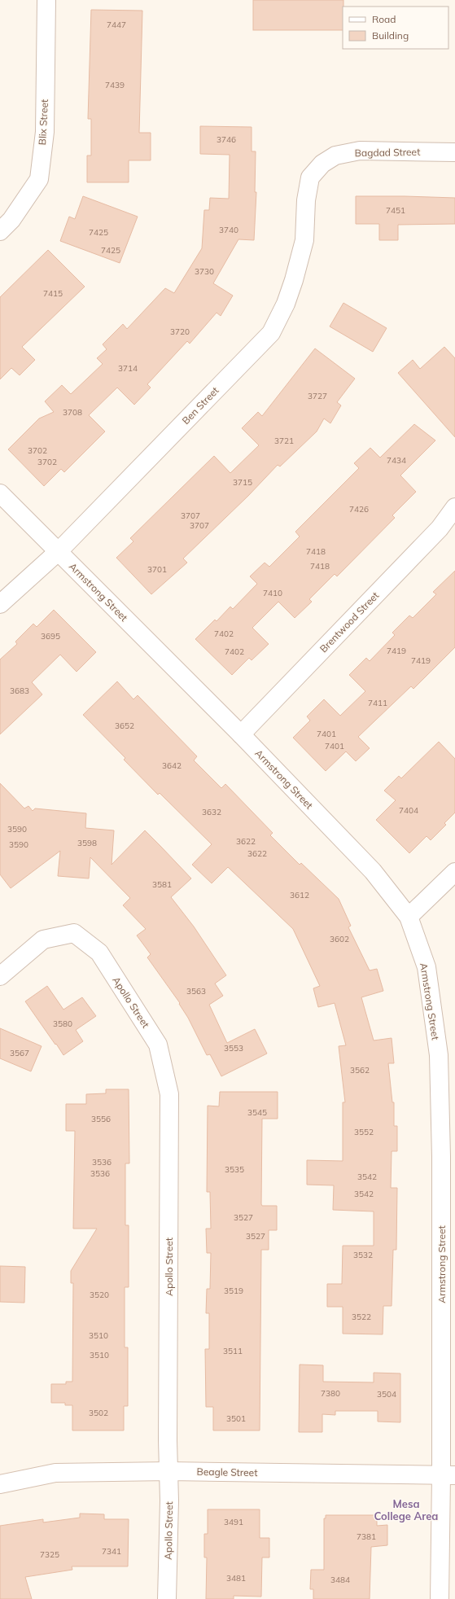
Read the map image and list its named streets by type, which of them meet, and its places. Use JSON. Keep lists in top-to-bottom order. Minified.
{"streets":{"street":["Blix Street","Bagdad Street","Ben Street","Armstrong Street","Brentwood Street","Apollo Street","Beagle Street"]},"crossings":[["Bagdad Street","Ben Street"],["Ben Street","Armstrong Street"],["Armstrong Street","Brentwood Street"],["Armstrong Street","Beagle Street"],["Apollo Street","Beagle Street"]],"districts":["Mesa College Area"],"house_numbers":["7447","7439","3746","7451","3740","7425","7425","3730","7415","3720","3714","3727","3708","3721","3702","7434","3702","3715","7426","3707","3707","7418","7418","3701","7410","7402","3695","7419","7402","7419","3683","7411","3652","7401","7401","3642","7404","3632","3590","3622","3598","3590","3622","3581","3612","3602","3563","3580","3553","3567","3562","3545","3556","3552","3536","3535","3536","3542","3542","3527","3527","3532","3519","3520","3522","3510","3511","3510","7380","3504","3502","3501","3491","7381","7341","7325","3481","3484"],"legend":["Road","Building"]}
